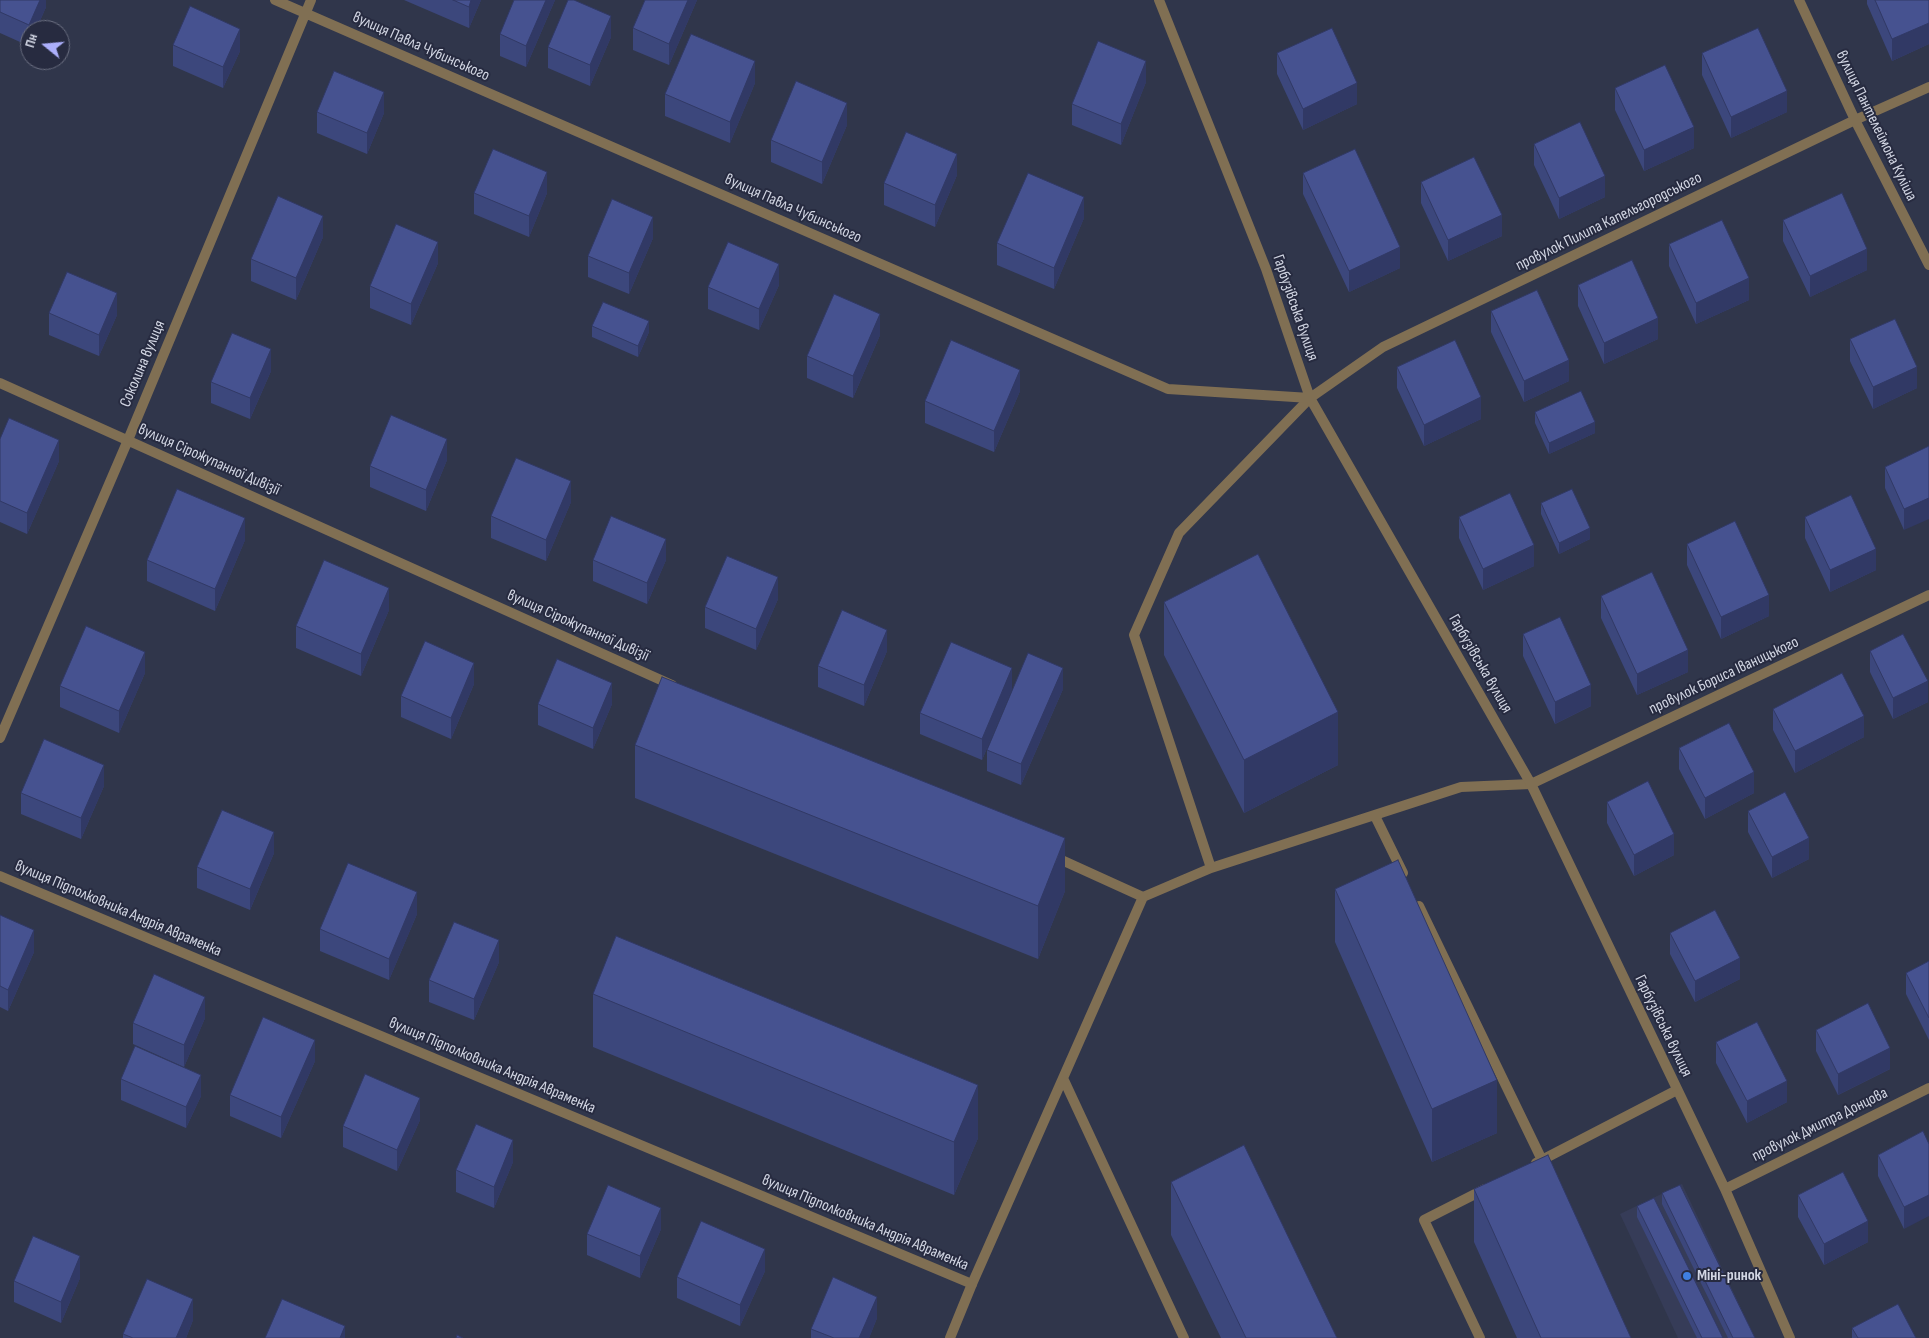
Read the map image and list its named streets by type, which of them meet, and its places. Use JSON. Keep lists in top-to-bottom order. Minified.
{"streets":{"street":["вулиця Павла Чубинського","вулиця Пантелеймона Куліша","провулок Пилипа Капельгородського","Гарбузівська вулиця","Соколина вулиця","вулиця Сірожупанної Дивізії","провулок Бориса Іваницького","вулиця Підполковника Андрія Авраменка","провулок Дмитра Донцова"]},"crossings":[["вулиця Павла Чубинського","провулок Пилипа Капельгородського"],["вулиця Павла Чубинського","Гарбузівська вулиця"],["вулиця Павла Чубинського","Соколина вулиця"],["вулиця Пантелеймона Куліша","провулок Пилипа Капельгородського"],["провулок Пилипа Капельгородського","Гарбузівська вулиця"],["Гарбузівська вулиця","провулок Бориса Іваницького"],["Гарбузівська вулиця","провулок Дмитра Донцова"],["Соколина вулиця","вулиця Сірожупанної Дивізії"]],"places":["Міні-ринок"],"north":"left"}
